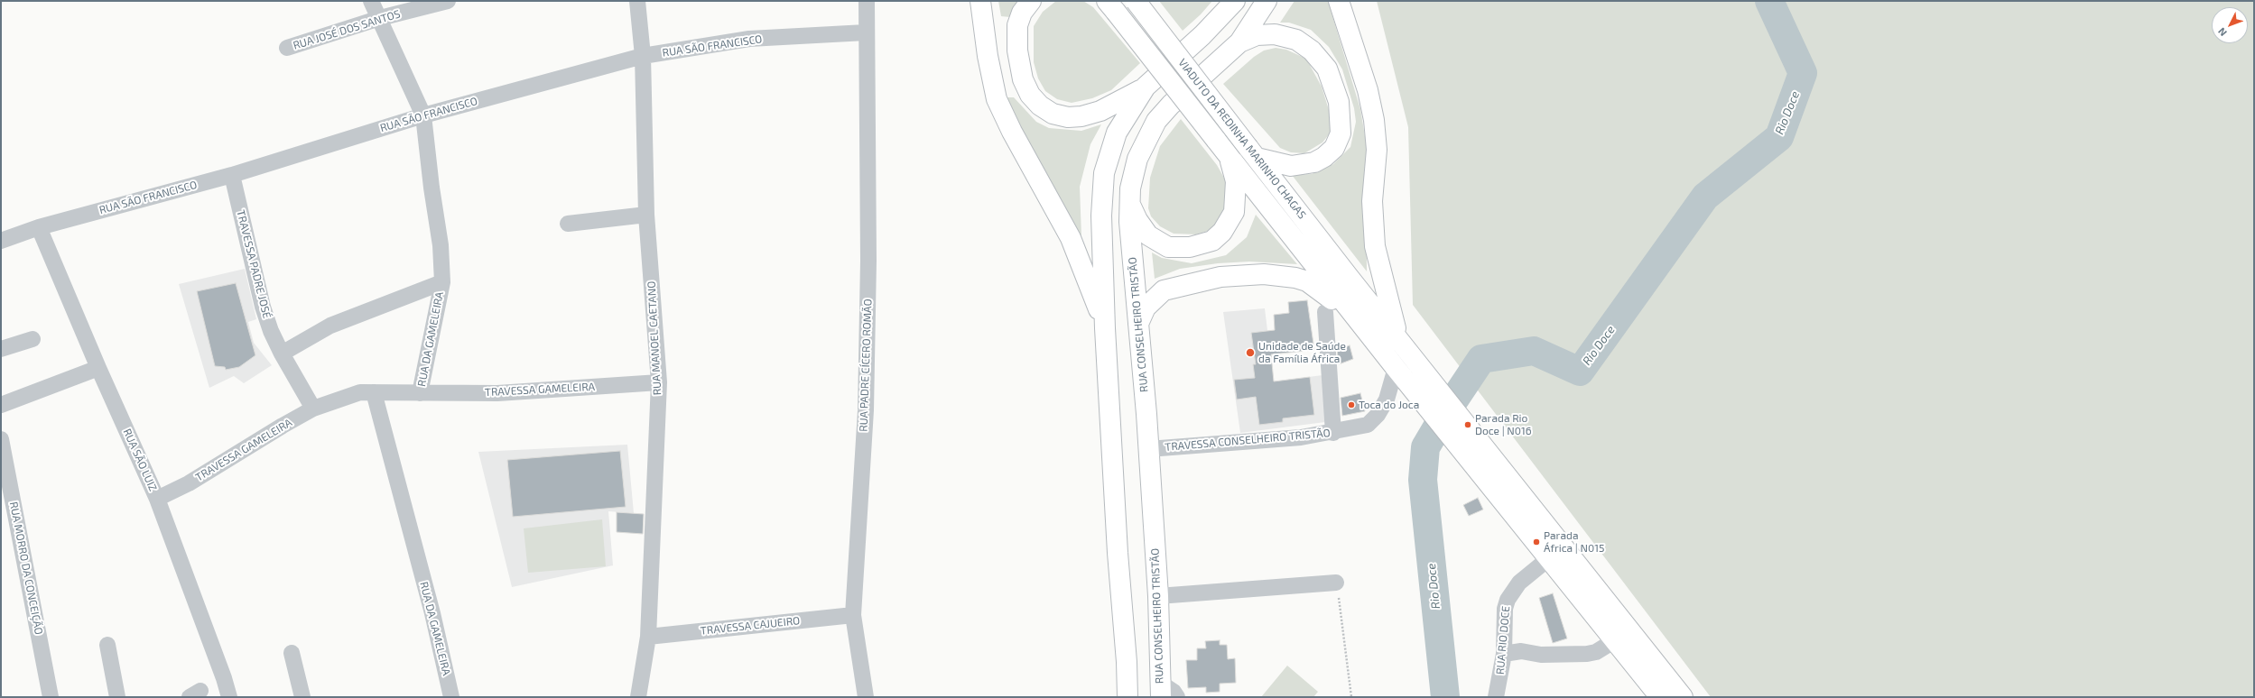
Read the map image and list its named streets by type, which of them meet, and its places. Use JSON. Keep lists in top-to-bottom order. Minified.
{"streets":{"main road":["VIADUTO DA REDINHA MARINHO CHAGAS","RUA CONSELHEIRO TRISTÃO"],"street":["RUA JOSÉ DOS SANTOS","RUA SÃO FRANCISCO","TRAVESSA PADRE JOSÉ","RUA MANOEL CAETANO","RUA DA GAMELEIRA","RUA PADRE CÍCERO ROMÃO","TRAVESSA GAMELEIRA","TRAVESSA CONSELHEIRO TRISTÃO","RUA SÃO LUIZ","RUA MORRO DA CONCEIÇÃO","TRAVESSA CAJUEIRO","RUA RIO DOCE"]},"crossings":[["RUA JOSÉ DOS SANTOS","RUA DA GAMELEIRA"],["RUA SÃO FRANCISCO","TRAVESSA PADRE JOSÉ"],["RUA SÃO FRANCISCO","RUA MANOEL CAETANO"],["RUA SÃO FRANCISCO","RUA DA GAMELEIRA"],["RUA SÃO FRANCISCO","RUA PADRE CÍCERO ROMÃO"],["RUA SÃO FRANCISCO","RUA SÃO LUIZ"],["TRAVESSA PADRE JOSÉ","TRAVESSA GAMELEIRA"],["RUA CONSELHEIRO TRISTÃO","TRAVESSA CONSELHEIRO TRISTÃO"],["RUA MANOEL CAETANO","TRAVESSA GAMELEIRA"],["RUA MANOEL CAETANO","TRAVESSA CAJUEIRO"],["RUA DA GAMELEIRA","TRAVESSA GAMELEIRA"],["RUA PADRE CÍCERO ROMÃO","TRAVESSA CAJUEIRO"],["TRAVESSA GAMELEIRA","RUA SÃO LUIZ"]],"water":["Rio Doce"],"places":["Unidade de Saúde da Família África","Toca do Joca","Parada Rio Doce | N016","Parada África | N015"],"north":"bottom left"}
